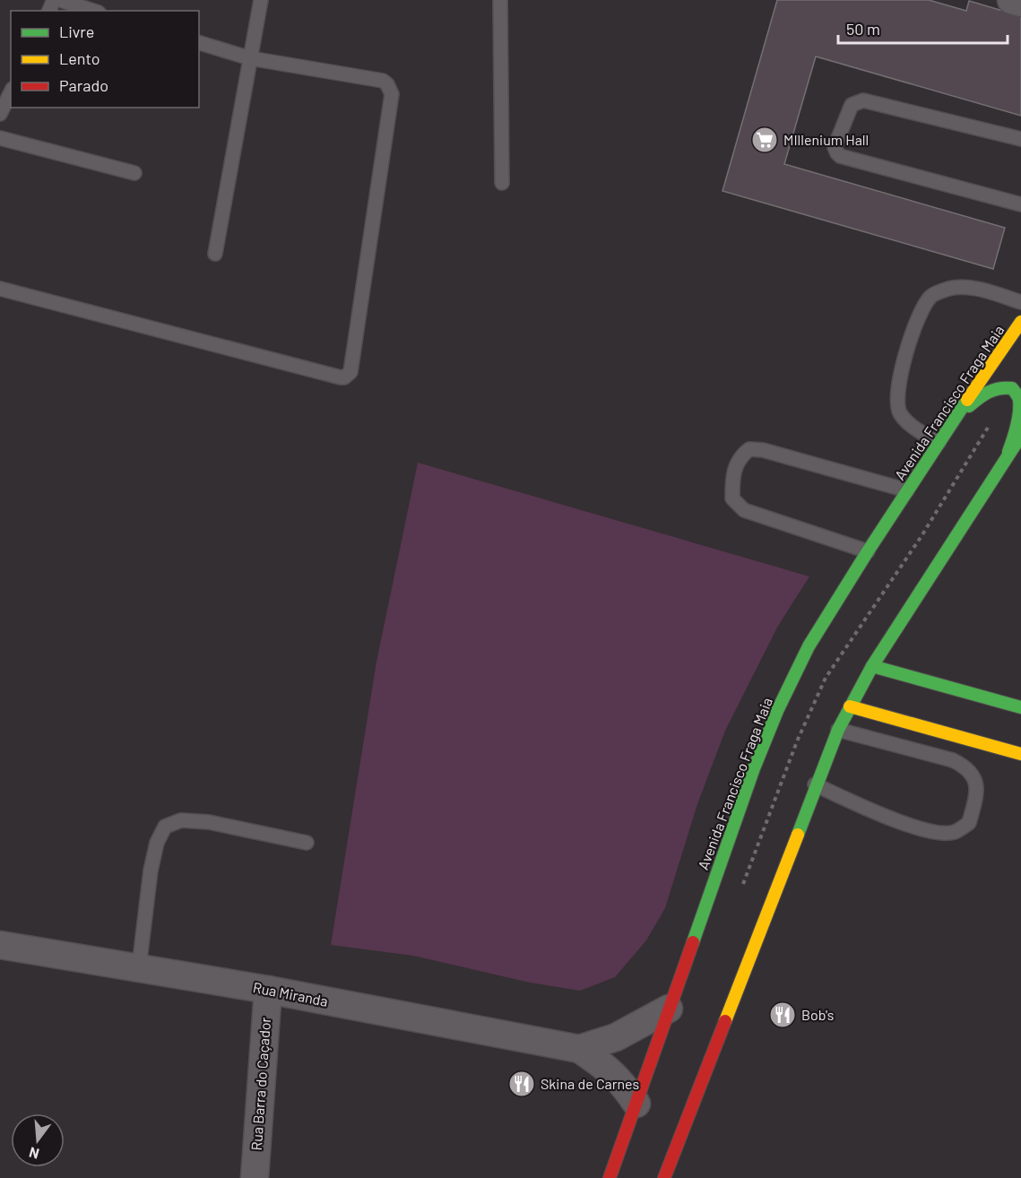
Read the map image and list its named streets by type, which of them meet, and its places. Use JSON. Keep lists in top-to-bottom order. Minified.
{"streets":{"main road":["Avenida Francisco Fraga Maia"],"street":["Rua Miranda","Rua Barra do Caçador"]},"crossings":[["Avenida Francisco Fraga Maia","Rua Miranda"],["Rua Miranda","Rua Barra do Caçador"]],"places":{"supermarket":["MIllenium Hall"],"restaurant":["Bob's","Skina de Carnes"]},"legend":["Livre","Lento","Parado"],"scale_bar":"50 m","north":"bottom"}
